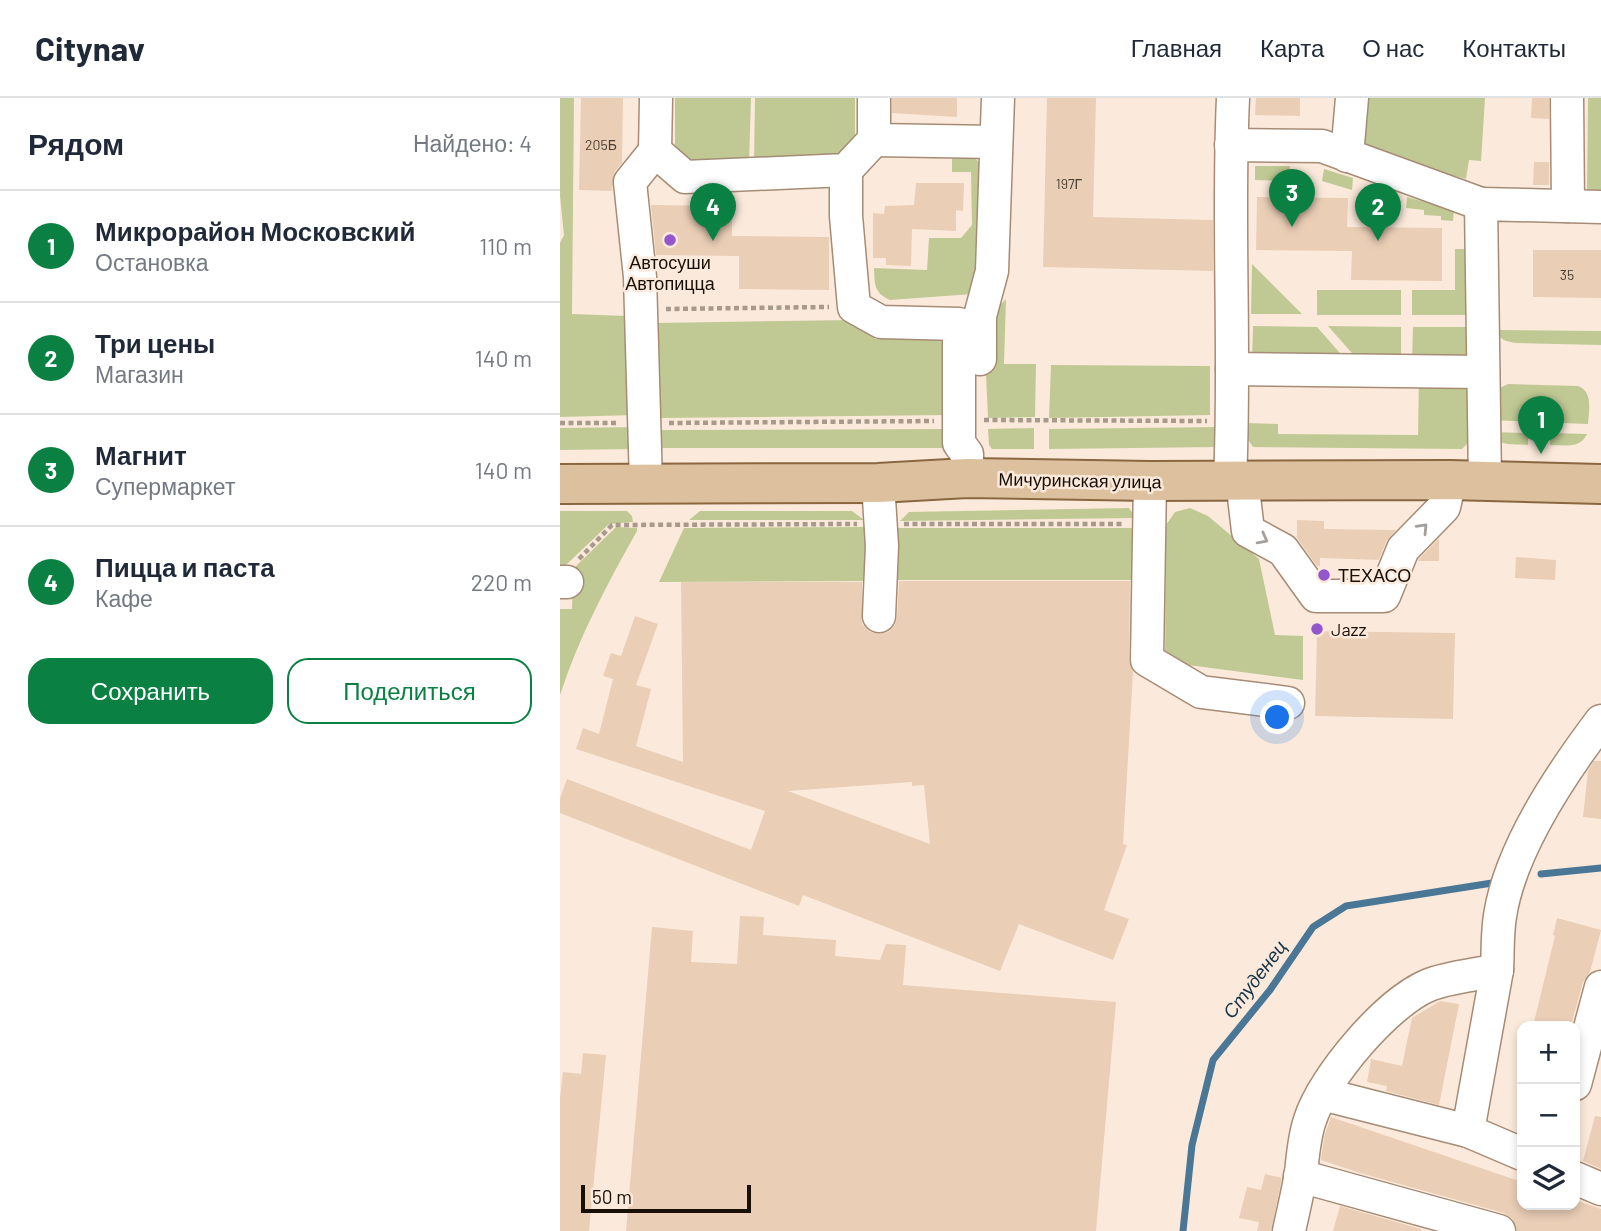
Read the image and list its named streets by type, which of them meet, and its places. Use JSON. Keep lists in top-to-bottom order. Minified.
{"streets":{"main road":["Мичуринская улица"]},"water":["Студенец"],"places":["Автосуши Автопицца","ТЕХАСО","Jazz"],"house_numbers":["205Б","197Г","35"],"scale_bar":"50 m","page":{"header":"Citynav","nav":["Главная","Карта","О нас","Контакты"],"heading":["Рядом","Найдено: 4"],"pins":["3","2","4","1"],"list":[{"mark":"1","name":"Микрорайон Московский","note":"Остановка","value":"110 m"},{"mark":"2","name":"Три цены","note":"Магазин","value":"140 m"},{"mark":"3","name":"Магнит","note":"Супермаркет","value":"140 m"},{"mark":"4","name":"Пицца и паста","note":"Кафе","value":"220 m"}],"buttons":["Сохранить","Поделиться"],"map_buttons":["+","−"],"scale":"50 m"}}
